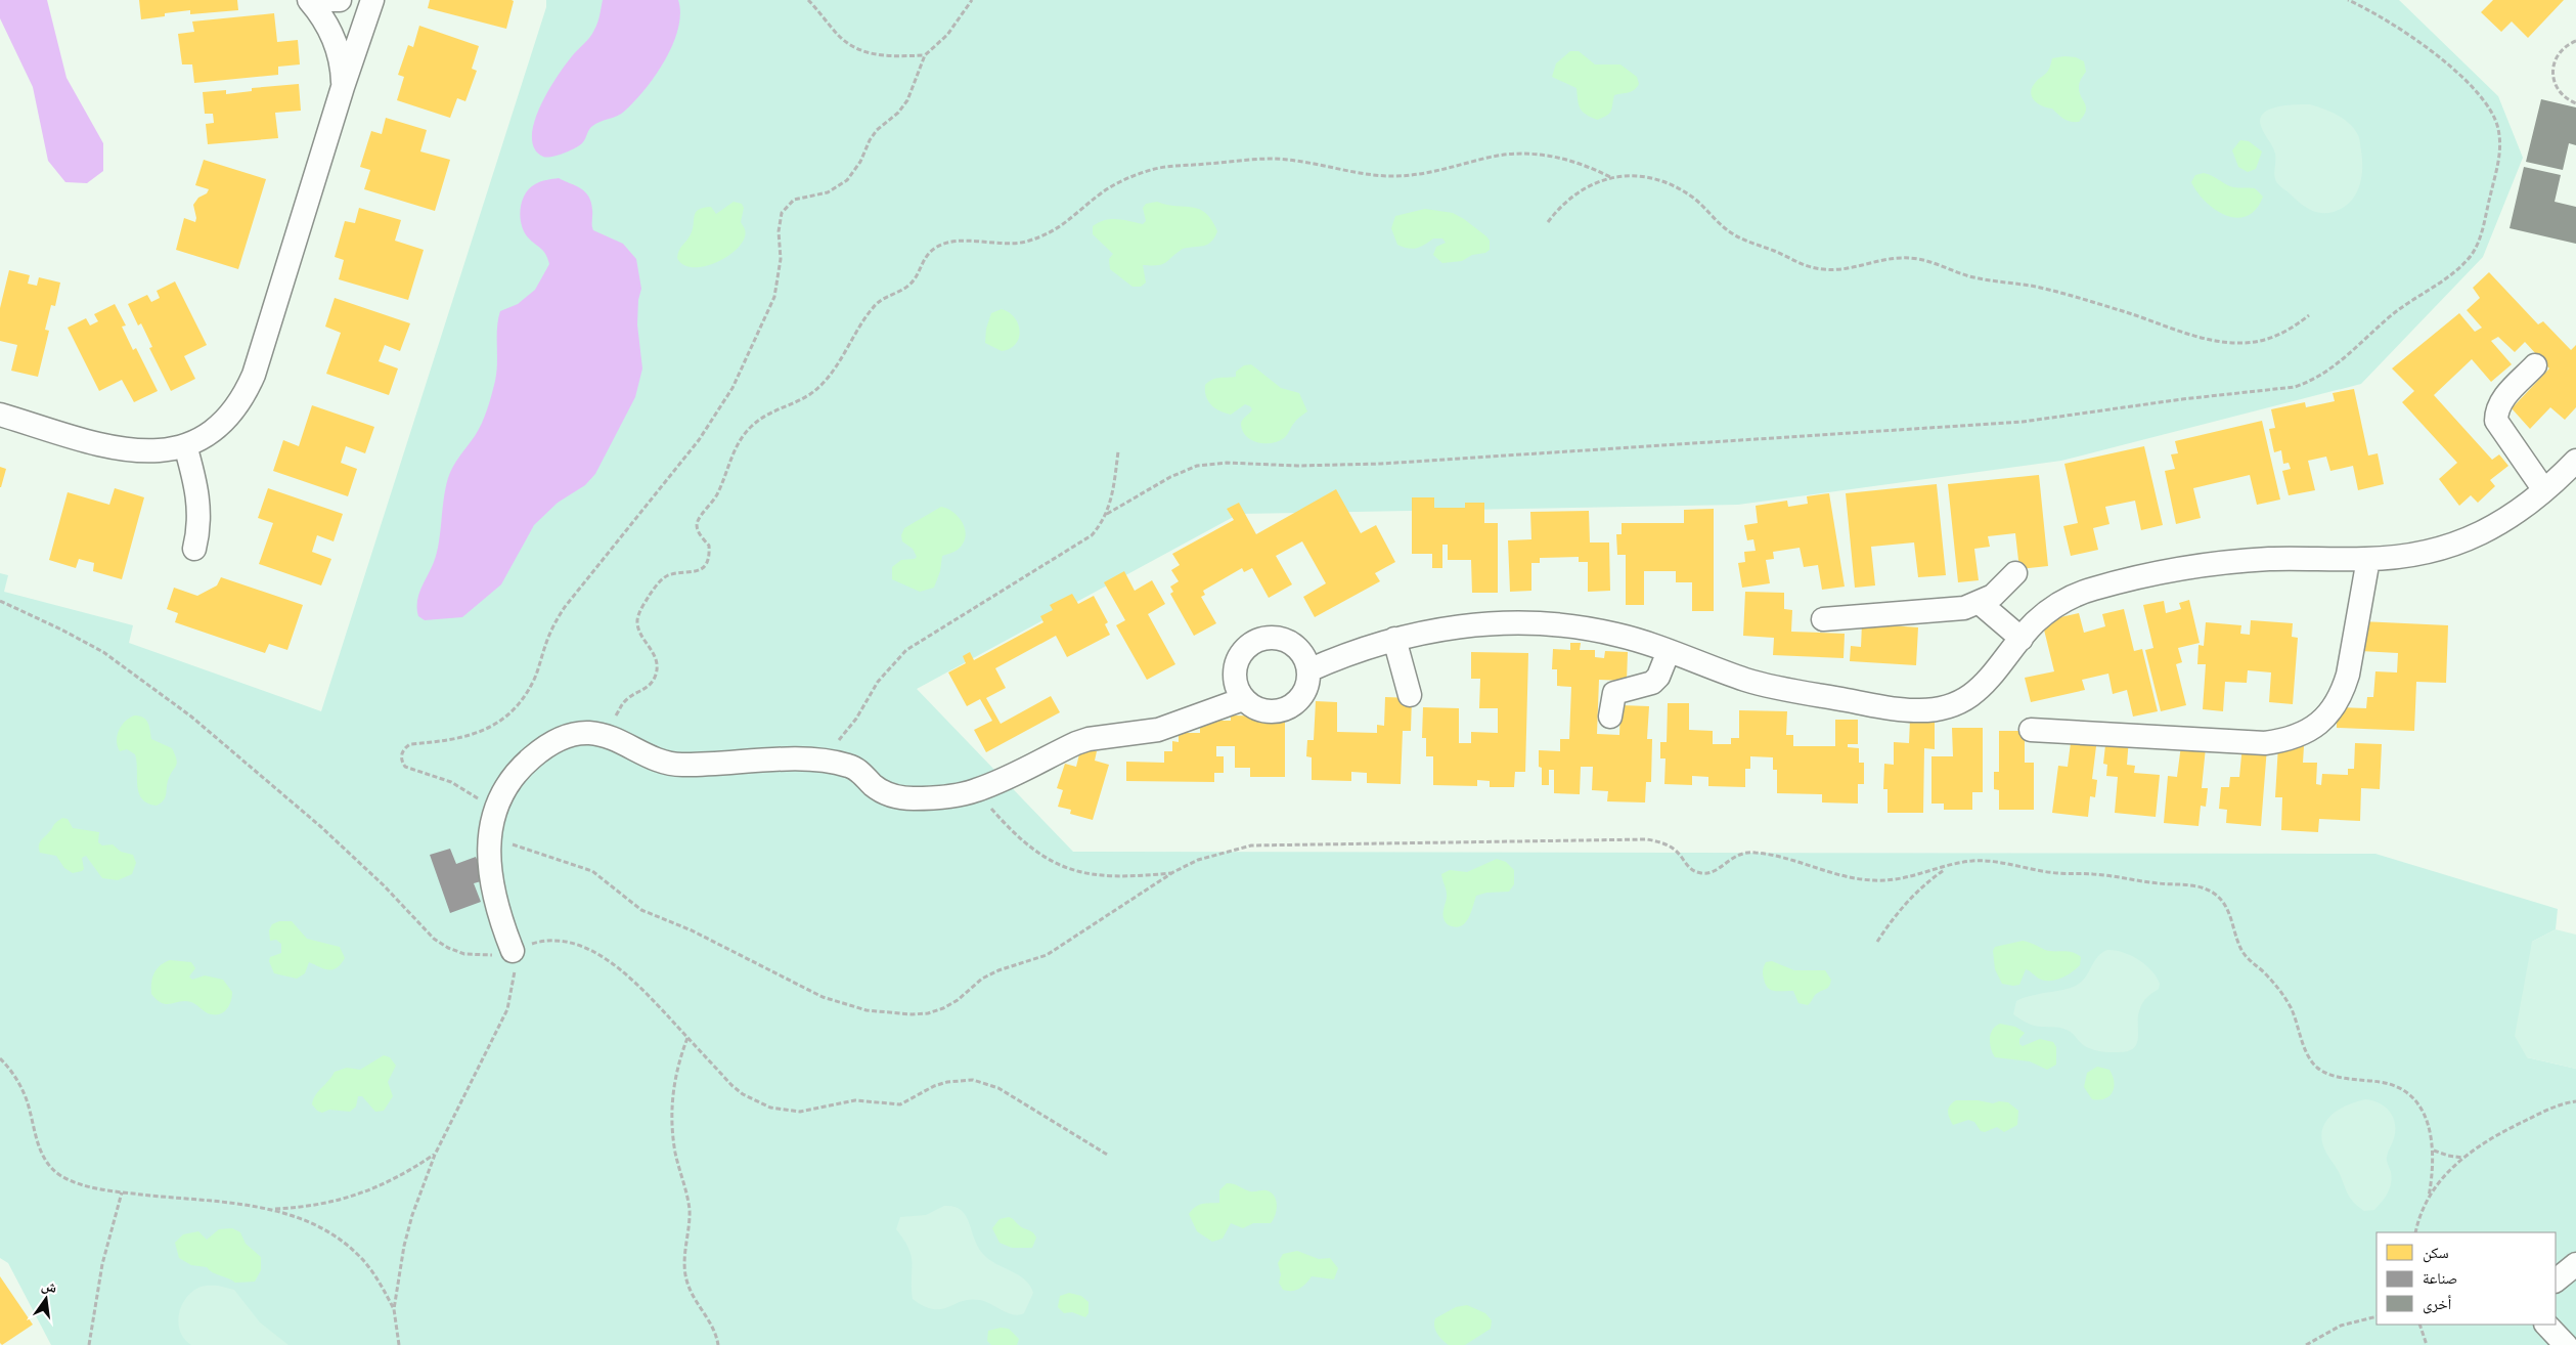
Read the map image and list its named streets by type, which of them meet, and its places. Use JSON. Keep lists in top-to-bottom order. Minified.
{"legend":["سكن","صناعة","أخرى"],"north":"top"}
